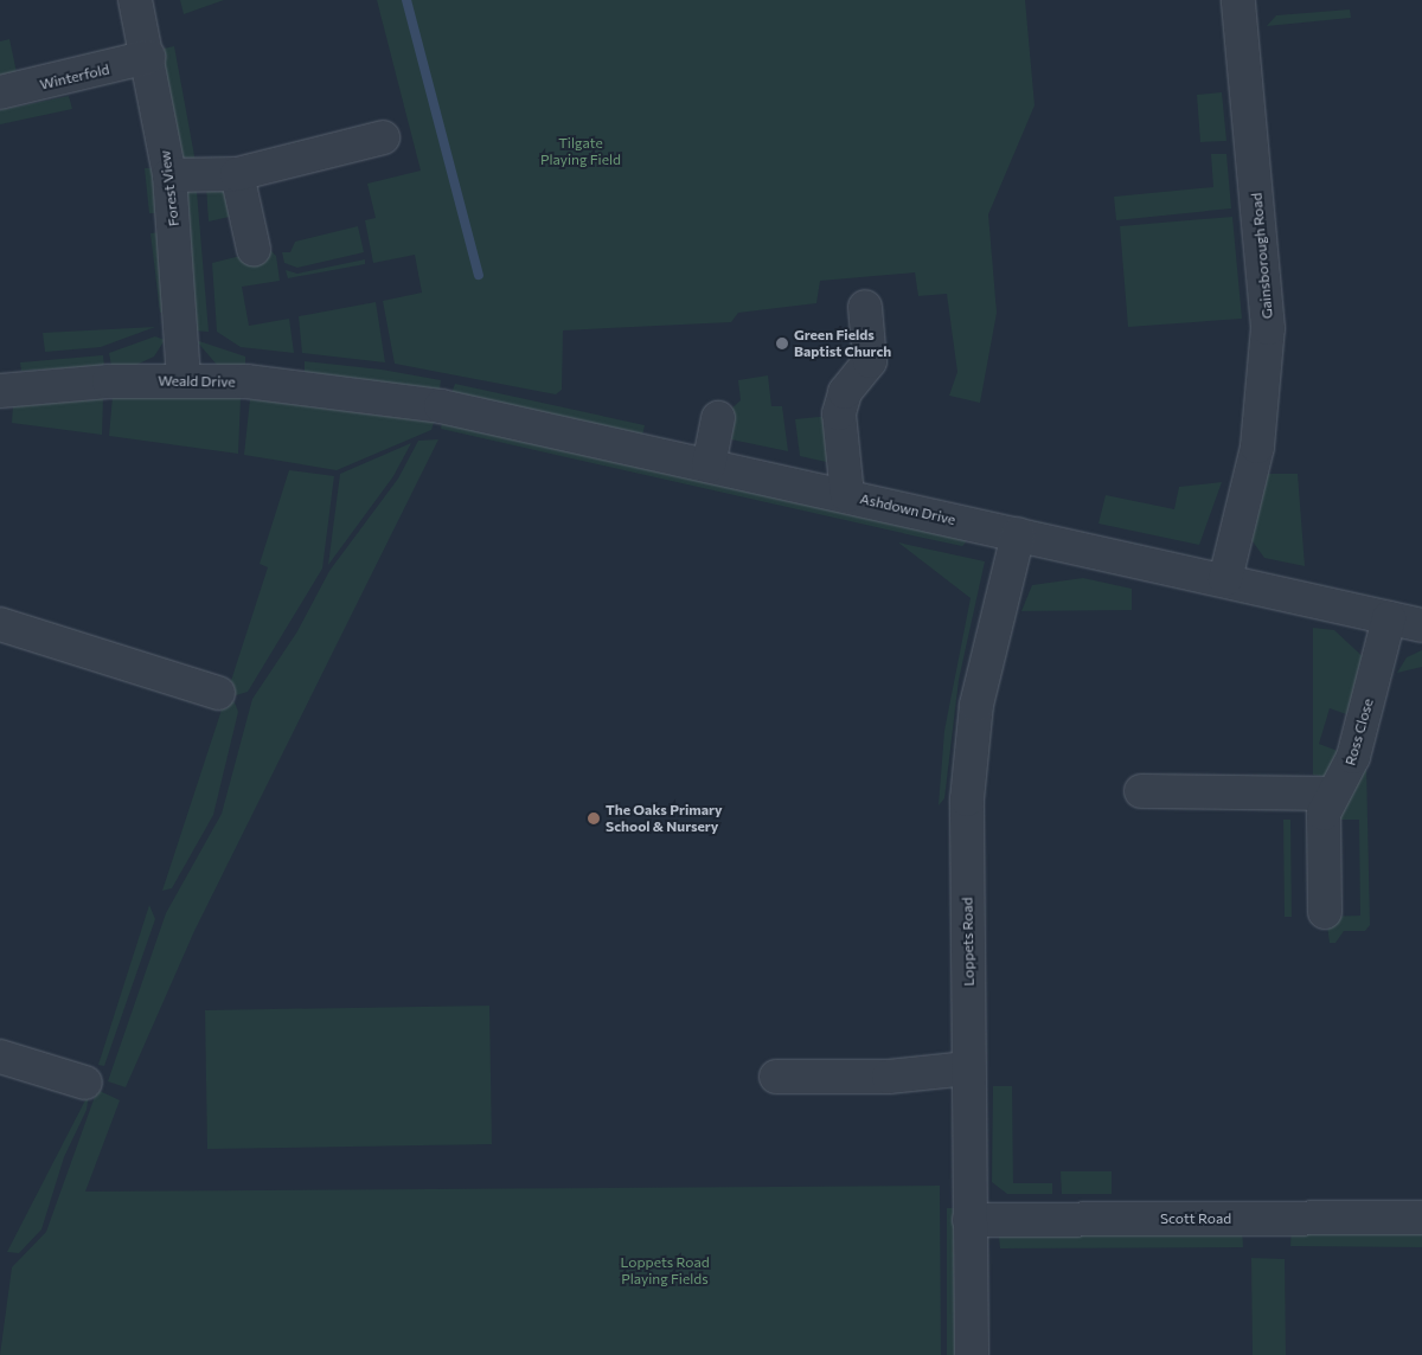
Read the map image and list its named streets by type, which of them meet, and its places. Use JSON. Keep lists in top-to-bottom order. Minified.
{"streets":{"street":["Winterfold","Forest View","Gainsborough Road","Weald Drive","Ashdown Drive","Ross Close","Loppets Road","Scott Road"]},"crossings":[["Winterfold","Forest View"],["Forest View","Weald Drive"],["Gainsborough Road","Ashdown Drive"],["Weald Drive","Ashdown Drive"],["Ashdown Drive","Ross Close"],["Ashdown Drive","Loppets Road"],["Loppets Road","Scott Road"]],"parks":["Tilgate Playing Field","Loppets Road Playing Fields"],"places":["Green Fields Baptist Church","The Oaks Primary School & Nursery"]}
